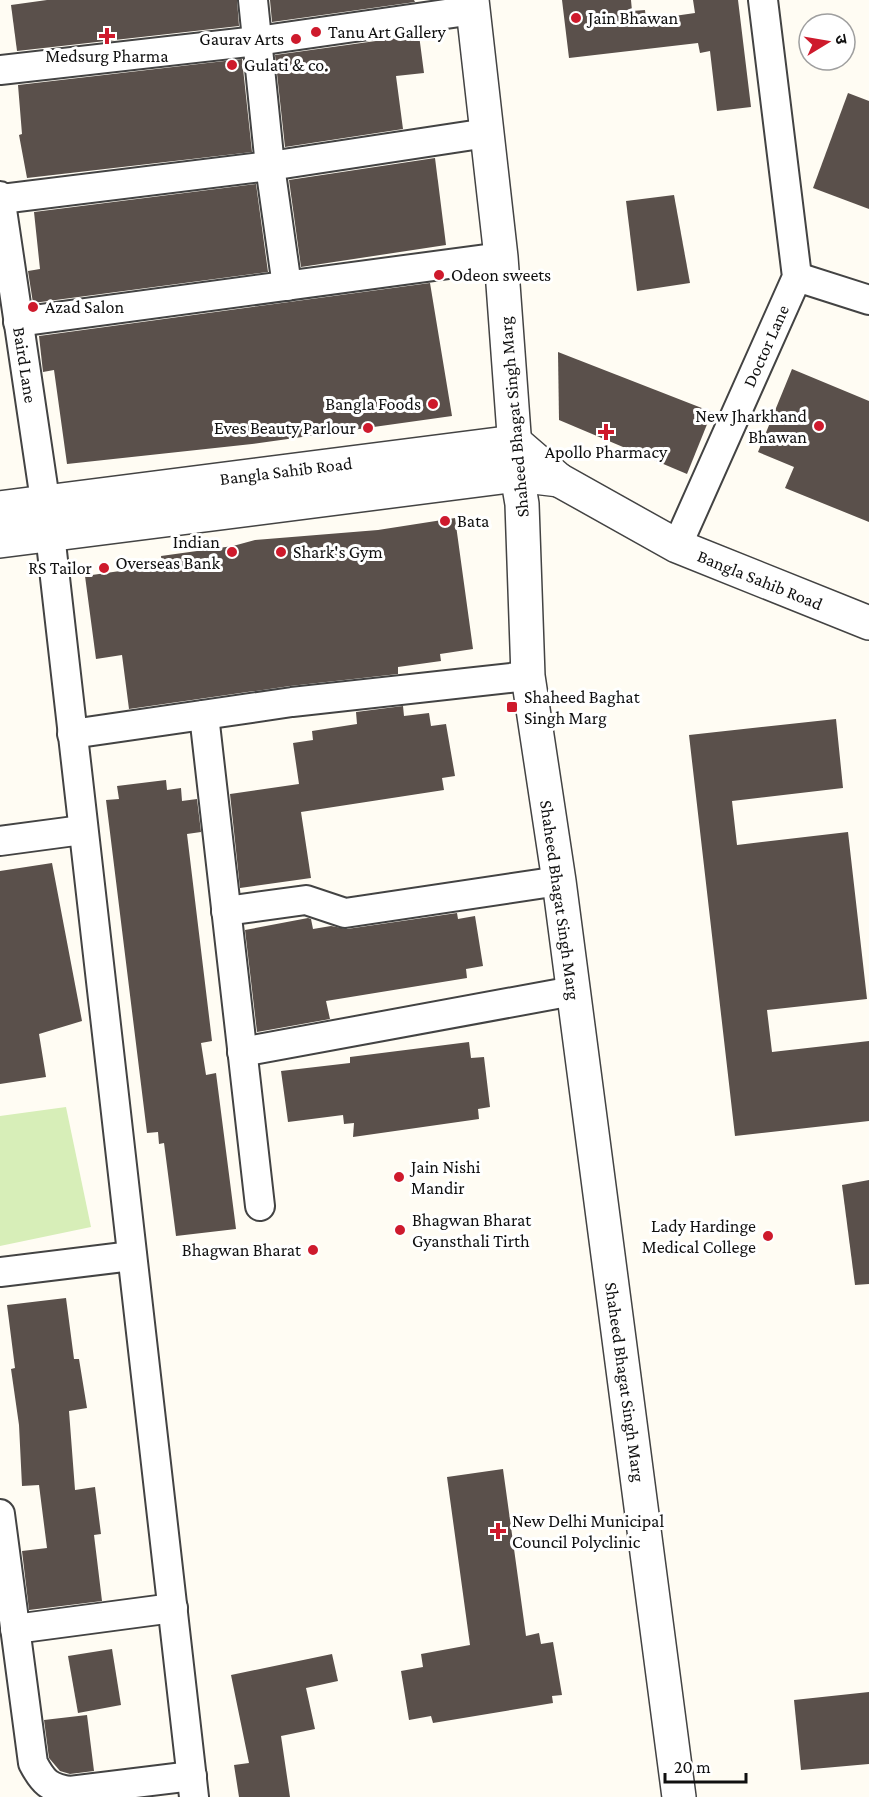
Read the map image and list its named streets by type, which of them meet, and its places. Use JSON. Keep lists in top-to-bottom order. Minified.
{"streets":{"street":["Doctor Lane","Baird Lane","Shaheed Bhagat Singh Marg","Bangla Sahib Road"]},"crossings":[["Doctor Lane","Bangla Sahib Road"],["Baird Lane","Bangla Sahib Road"],["Shaheed Bhagat Singh Marg","Bangla Sahib Road"]],"places":{"other":["Jain Bhawan","Tanu Art Gallery","Gaurav Arts","Gulati & co.","Odeon sweets","Azad Salon","Bangla Foods","New Jharkhand Bhawan","Eves Beauty Parlour","Bata","Indian Overseas Bank","Shark's Gym","RS Tailor","Jain Nishi Mandir","Bhagwan Bharat Gyansthali Tirth","Lady Hardinge Medical College","Bhagwan Bharat"],"health":["Medsurg Pharma","Apollo Pharmacy","New Delhi Municipal Council Polyclinic"],"transit":["Shaheed Baghat Singh Marg"]},"scale_bar":"20 m","north":"right"}
